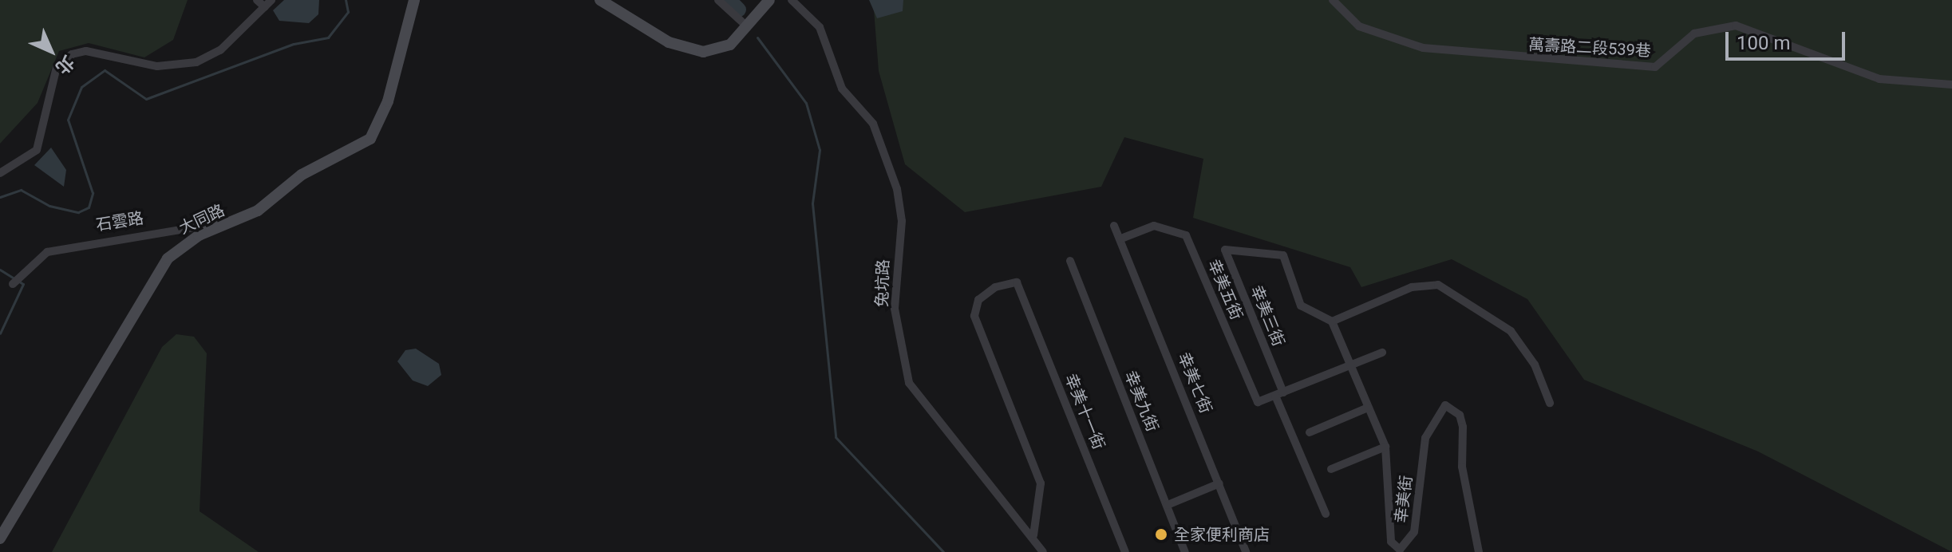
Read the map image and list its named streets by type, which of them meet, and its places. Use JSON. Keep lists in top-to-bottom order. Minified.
{"streets":{"street":["萬壽路二段539巷","大同路","石雲路","兔坑路","幸美五街","幸美三街","幸美七街","幸美九街","幸美十一街","幸美街"]},"crossings":[["大同路","石雲路"],["兔坑路","幸美十一街"],["幸美五街","幸美三街"],["幸美五街","幸美七街"],["幸美三街","幸美街"]],"places":["全家便利商店"],"scale_bar":"100 m","north":"bottom right"}
